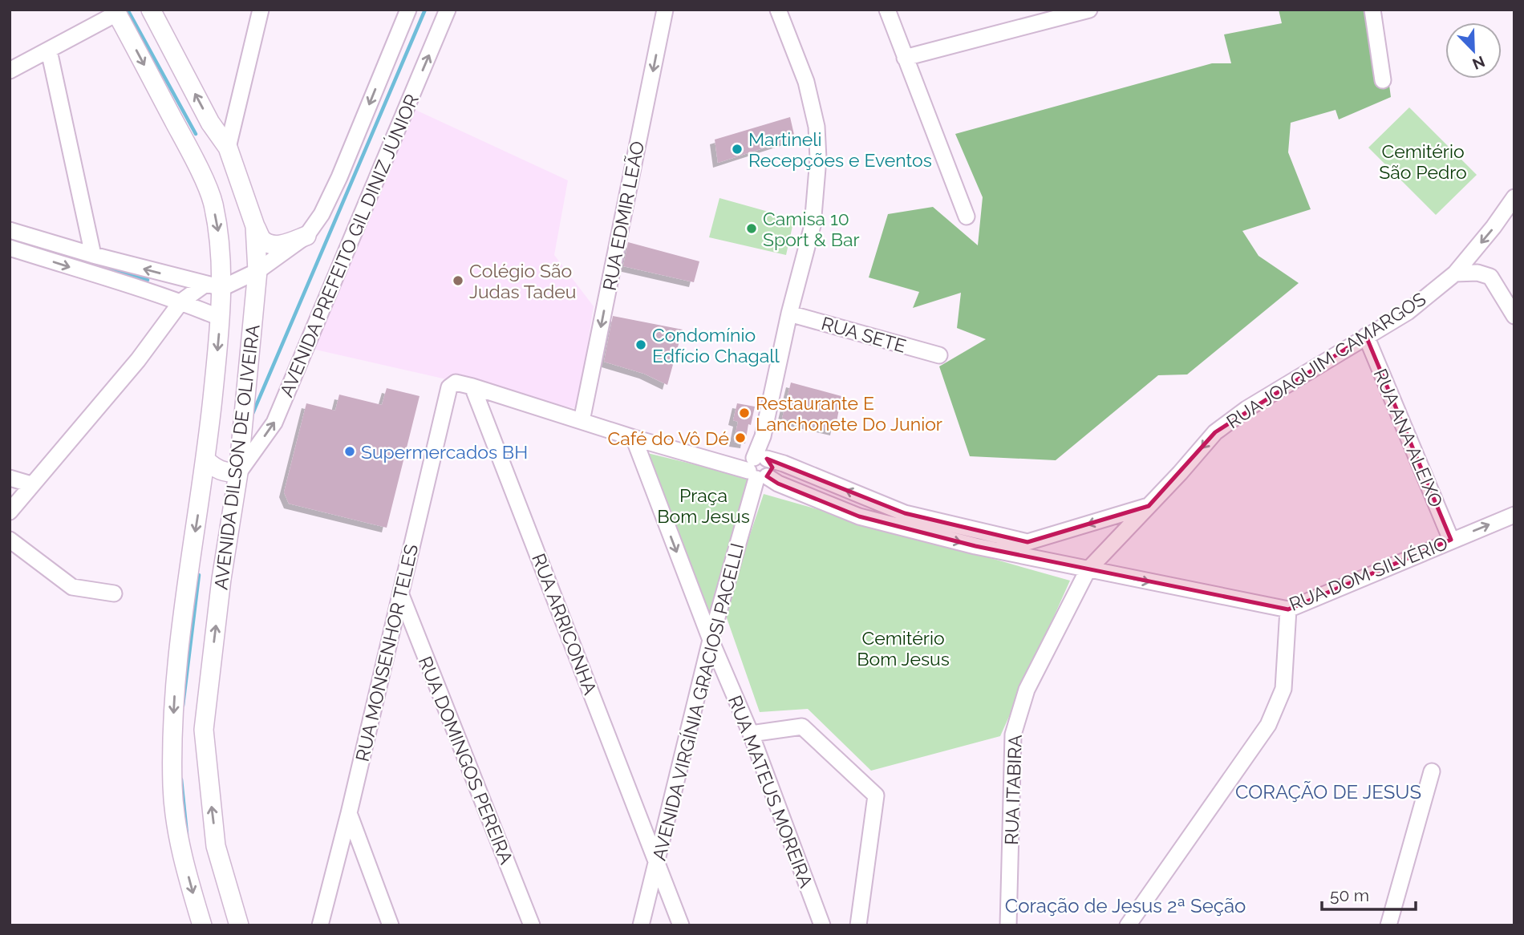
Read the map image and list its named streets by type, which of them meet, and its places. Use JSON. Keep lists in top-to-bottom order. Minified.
{"streets":{"main road":["AVENIDA DILSON DE OLIVEIRA"],"street":["RUA EDMIR LEÃO","AVENIDA PREFEITO GIL DINIZ JÚNIOR","RUA SETE","RUA JOAQUIM CAMARGOS","RUA ANA ALEIXO","RUA DOM SILVÉRIO","RUA ARRICONHA","RUA MONSENHOR TELES","AVENIDA VIRGÍNIA GRACIOSI PACELLI","RUA DOMINGOS PEREIRA","RUA ITABIRA","RUA MATEUS MOREIRA"]},"crossings":[["AVENIDA PREFEITO GIL DINIZ JÚNIOR","AVENIDA DILSON DE OLIVEIRA"],["RUA SETE","AVENIDA VIRGÍNIA GRACIOSI PACELLI"],["RUA JOAQUIM CAMARGOS","RUA ANA ALEIXO"],["RUA JOAQUIM CAMARGOS","RUA DOM SILVÉRIO"],["RUA JOAQUIM CAMARGOS","RUA ITABIRA"],["RUA ANA ALEIXO","RUA DOM SILVÉRIO"],["RUA DOM SILVÉRIO","AVENIDA VIRGÍNIA GRACIOSI PACELLI"],["RUA DOM SILVÉRIO","RUA ITABIRA"],["RUA ARRICONHA","RUA MONSENHOR TELES"],["RUA ARRICONHA","AVENIDA VIRGÍNIA GRACIOSI PACELLI"],["RUA MONSENHOR TELES","RUA DOMINGOS PEREIRA"],["AVENIDA VIRGÍNIA GRACIOSI PACELLI","RUA MATEUS MOREIRA"]],"one_way":["RUA EDMIR LEÃO","RUA JOAQUIM CAMARGOS","RUA MATEUS MOREIRA"],"districts":["CORAÇÃO DE JESUS","Coração de Jesus 2ª Seção"],"parks":["Cemitério São Pedro","Praça Bom Jesus","Cemitério Bom Jesus"],"places":["Martineli Recepções e Eventos","Camisa 10 Sport & Bar","Colégio São Judas Tadeu","Condomínio Edfício Chagall","Restaurante E Lanchonete Do Junior","Café do Vô Dé","Supermercados BH"],"scale_bar":"50 m","north":"bottom right"}
